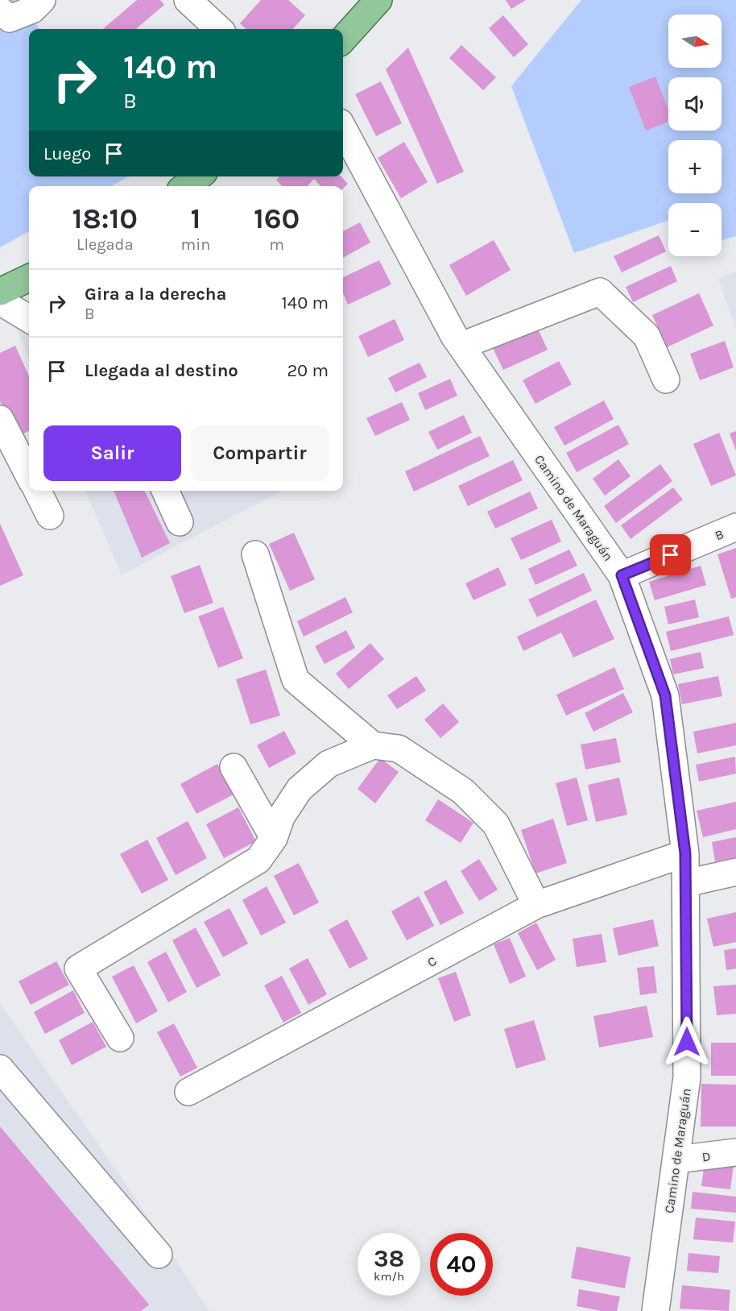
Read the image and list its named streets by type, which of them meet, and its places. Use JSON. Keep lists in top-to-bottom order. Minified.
{"streets":{"street":["Camino de Maraguán","B","C","D"]},"crossings":[["Camino de Maraguán","B"],["Camino de Maraguán","C"],["Camino de Maraguán","D"]],"north":"right","page":{"map_buttons":["+","−"],"turn":["140 m","B"],"then":"Luego","eta":["18:10","Llegada","1","min","160","m"],"list":[{"name":"Gira a la derecha","note":"B","value":"140 m"},{"name":"Llegada al destino","value":"20 m"}],"buttons":["Salir","Compartir"],"speed":"38 km/h","limit":"40"}}
